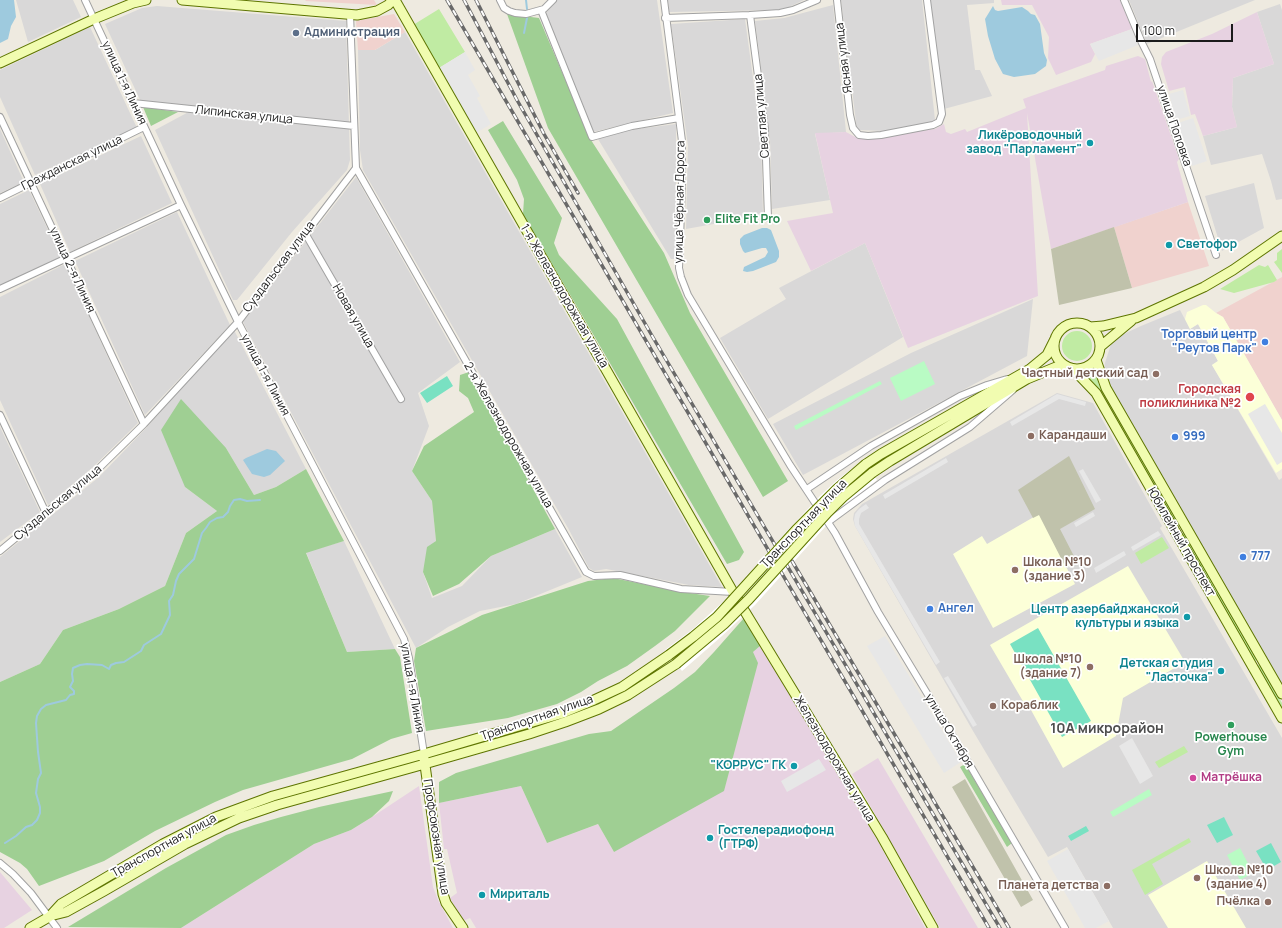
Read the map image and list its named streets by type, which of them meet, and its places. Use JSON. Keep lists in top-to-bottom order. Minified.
{"streets":{"street":["Ясная улица","улица 1-я Линия","Липинская улица","Светлая улица","улица Поповка","Гражданская улица","улица Чёрная Дорога","Суздальская улица","улица 2-я Линия","1-я Железнодорожная улица","Новая улица","2-я Железнодорожная улица","Транспортная улица","Юбилейный проспект","улица Октября","Железнодорожная улица","Профсоюзная улица"]},"crossings":[["улица 1-я Линия","Липинская улица"],["улица 1-я Линия","Гражданская улица"],["улица 1-я Линия","Суздальская улица"],["улица 1-я Линия","Транспортная улица"],["улица 1-я Линия","Профсоюзная улица"],["Гражданская улица","улица 2-я Линия"],["улица Чёрная Дорога","улица Октября"],["Суздальская улица","улица 2-я Линия"],["Суздальская улица","Новая улица"],["Суздальская улица","2-я Железнодорожная улица"],["1-я Железнодорожная улица","2-я Железнодорожная улица"],["1-я Железнодорожная улица","Железнодорожная улица"],["2-я Железнодорожная улица","Железнодорожная улица"],["Транспортная улица","Юбилейный проспект"],["Транспортная улица","Профсоюзная улица"]],"districts":["10А микрорайон"],"places":["Администрация","Ликёроводочный завод \"Парламент\"","Elite Fit Pro","Светофор","Торговый центр \"Реутов Парк\"","Частный детский сад","Городская поликлиника №2","Карандаши","999","777","Школа №10 (здание 3)","Ангел","Центр азербайджанской культуры и языка","Школа №10 (здание 7)","Детская студия \"Ласточка\"","Кораблик","Powerhouse Gym","\"КОРРУС\" ГК","Матрёшка","Гостелерадиофонд (ГТРФ)","Школа №10 (здание 4)","Планета детства","Мириталь","Пчёлка"],"scale_bar":"100 m"}
